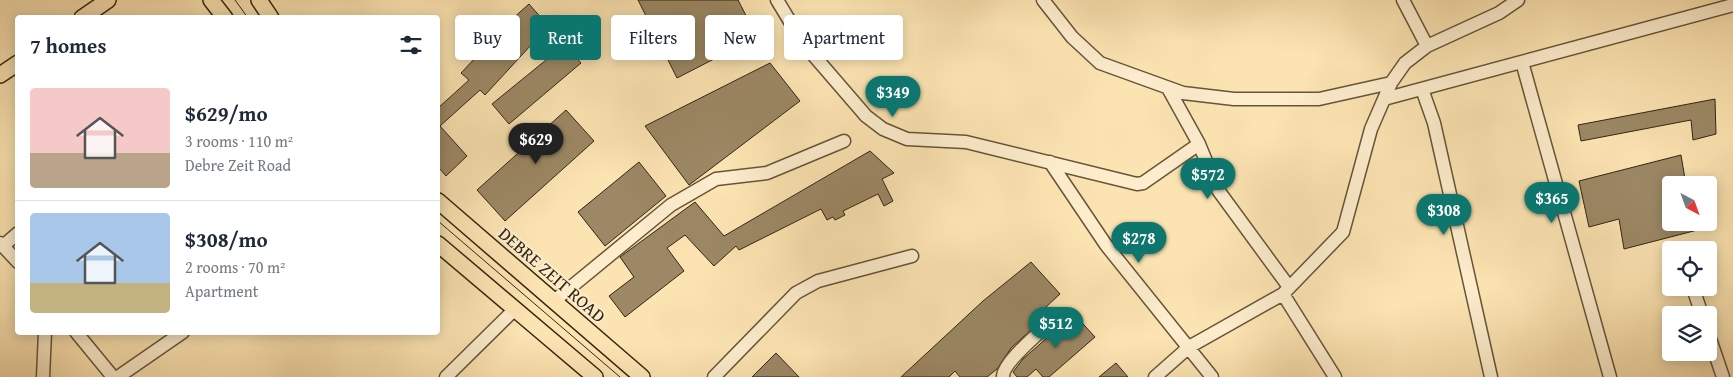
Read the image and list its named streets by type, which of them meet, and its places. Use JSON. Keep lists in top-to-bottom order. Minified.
{"streets":{"main road":["DEBRE ZEIT ROAD"]},"north":"bottom right","page":{"chip":["Buy","Rent","Filters","New","Apartment"],"heading":"7 homes","list":[{"name":"$629/mo","note":"3 rooms · 110 m² · Debre Zeit Road"},{"name":"$308/mo","note":"2 rooms · 70 m² · Apartment"}],"price":["$349","$629","$572","$365","$308","$278","$512"]}}
